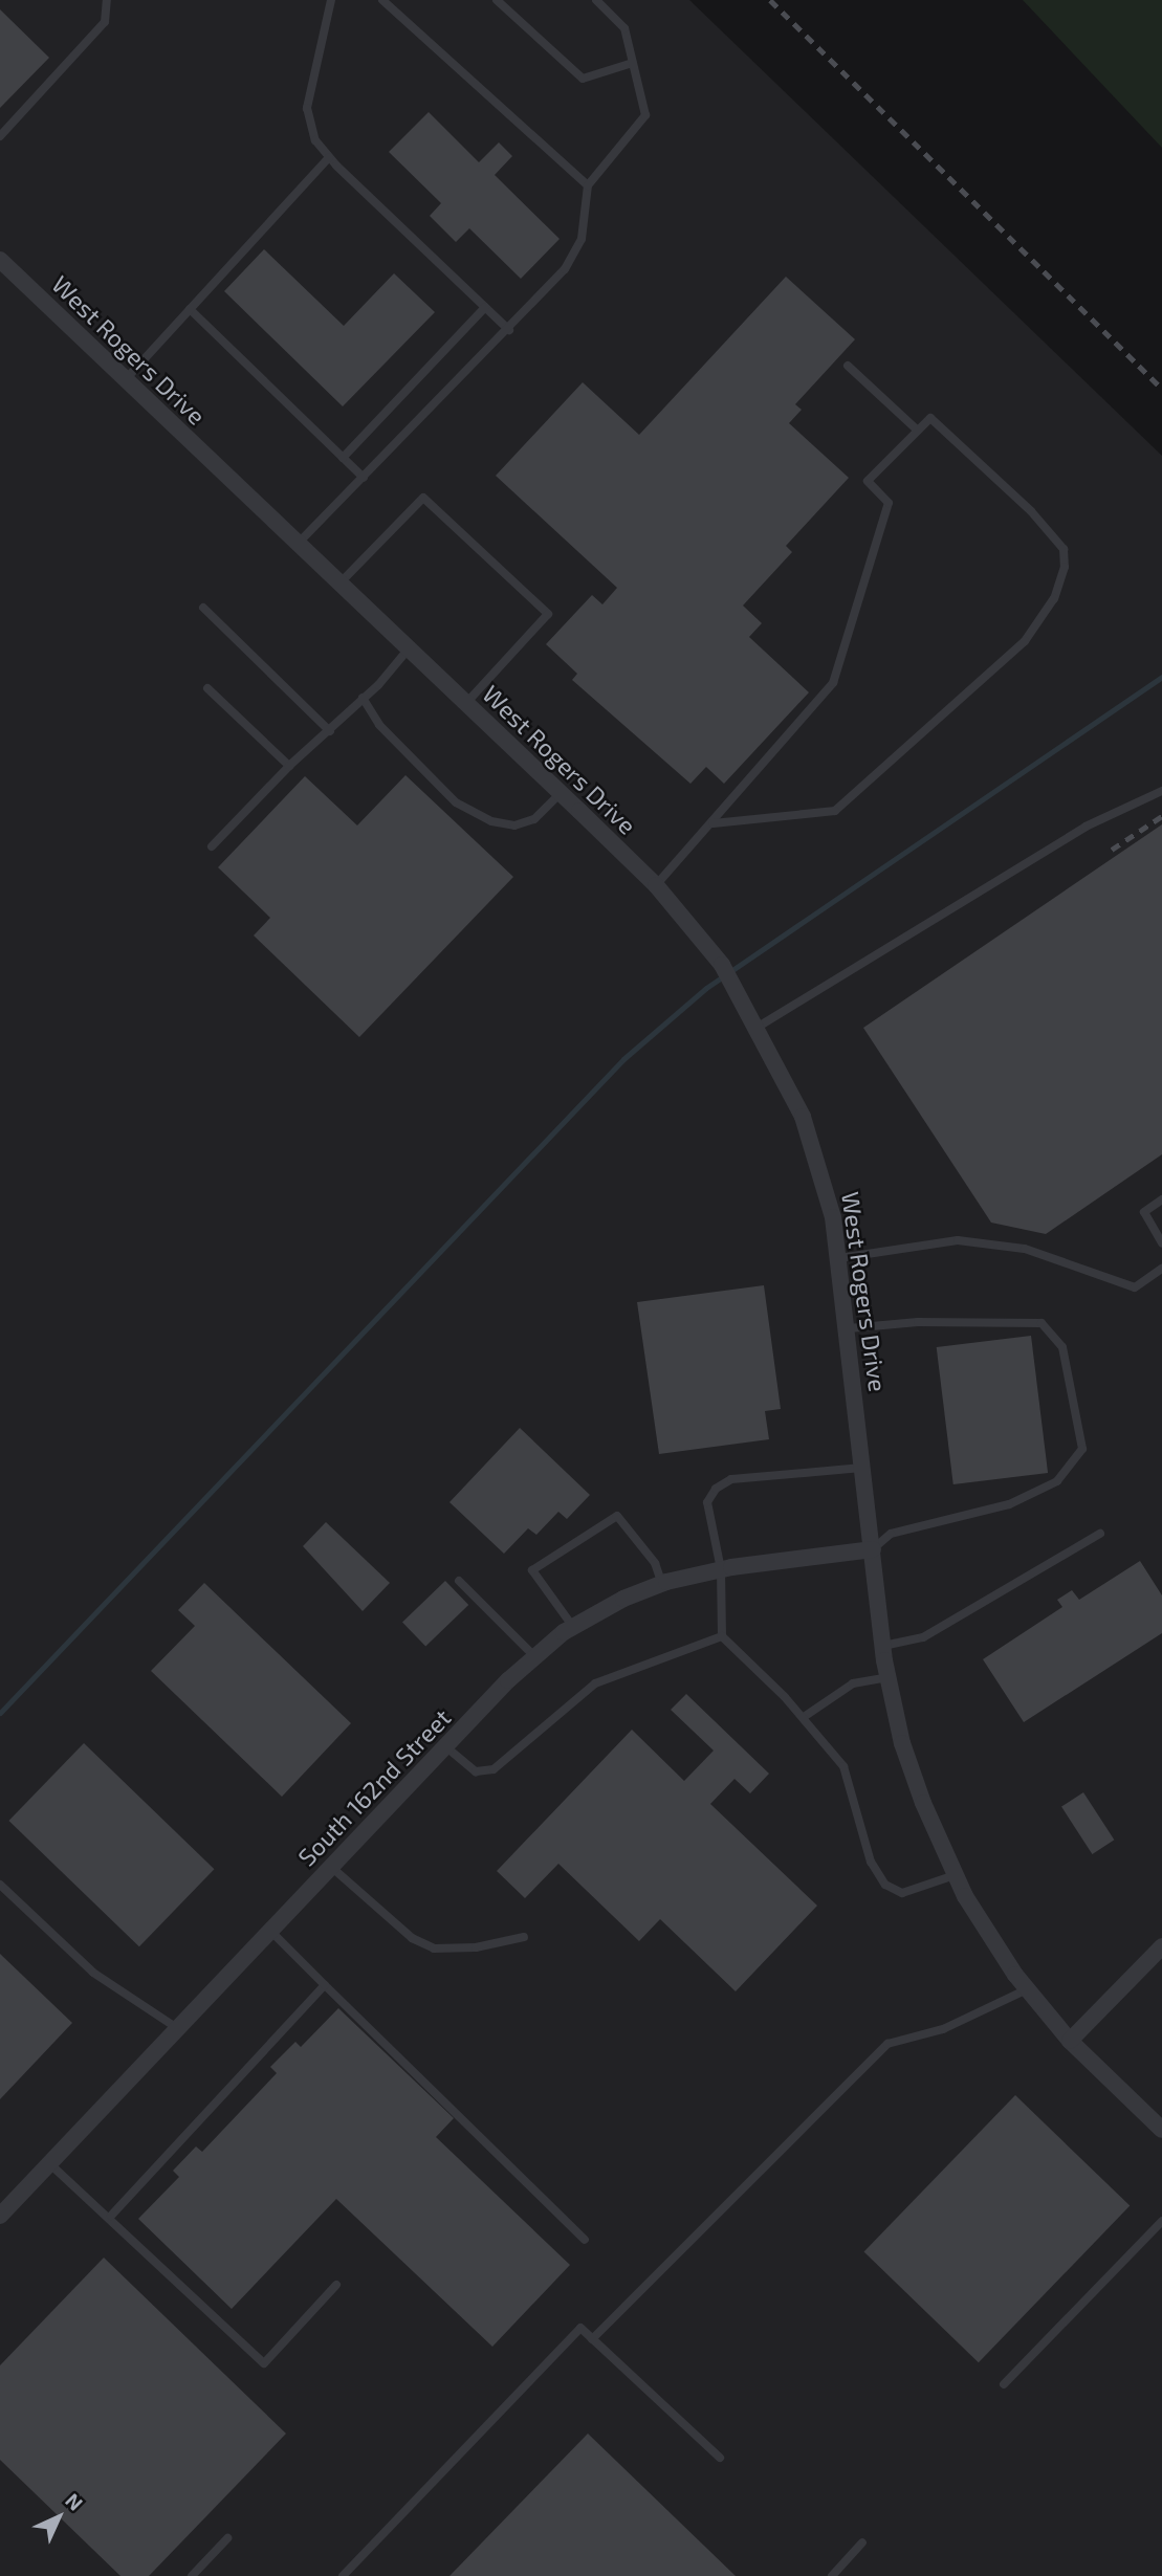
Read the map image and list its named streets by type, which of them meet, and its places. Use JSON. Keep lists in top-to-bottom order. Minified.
{"streets":{"street":["West Rogers Drive","South 162nd Street"]},"crossings":[["West Rogers Drive","South 162nd Street"]],"north":"top right"}
